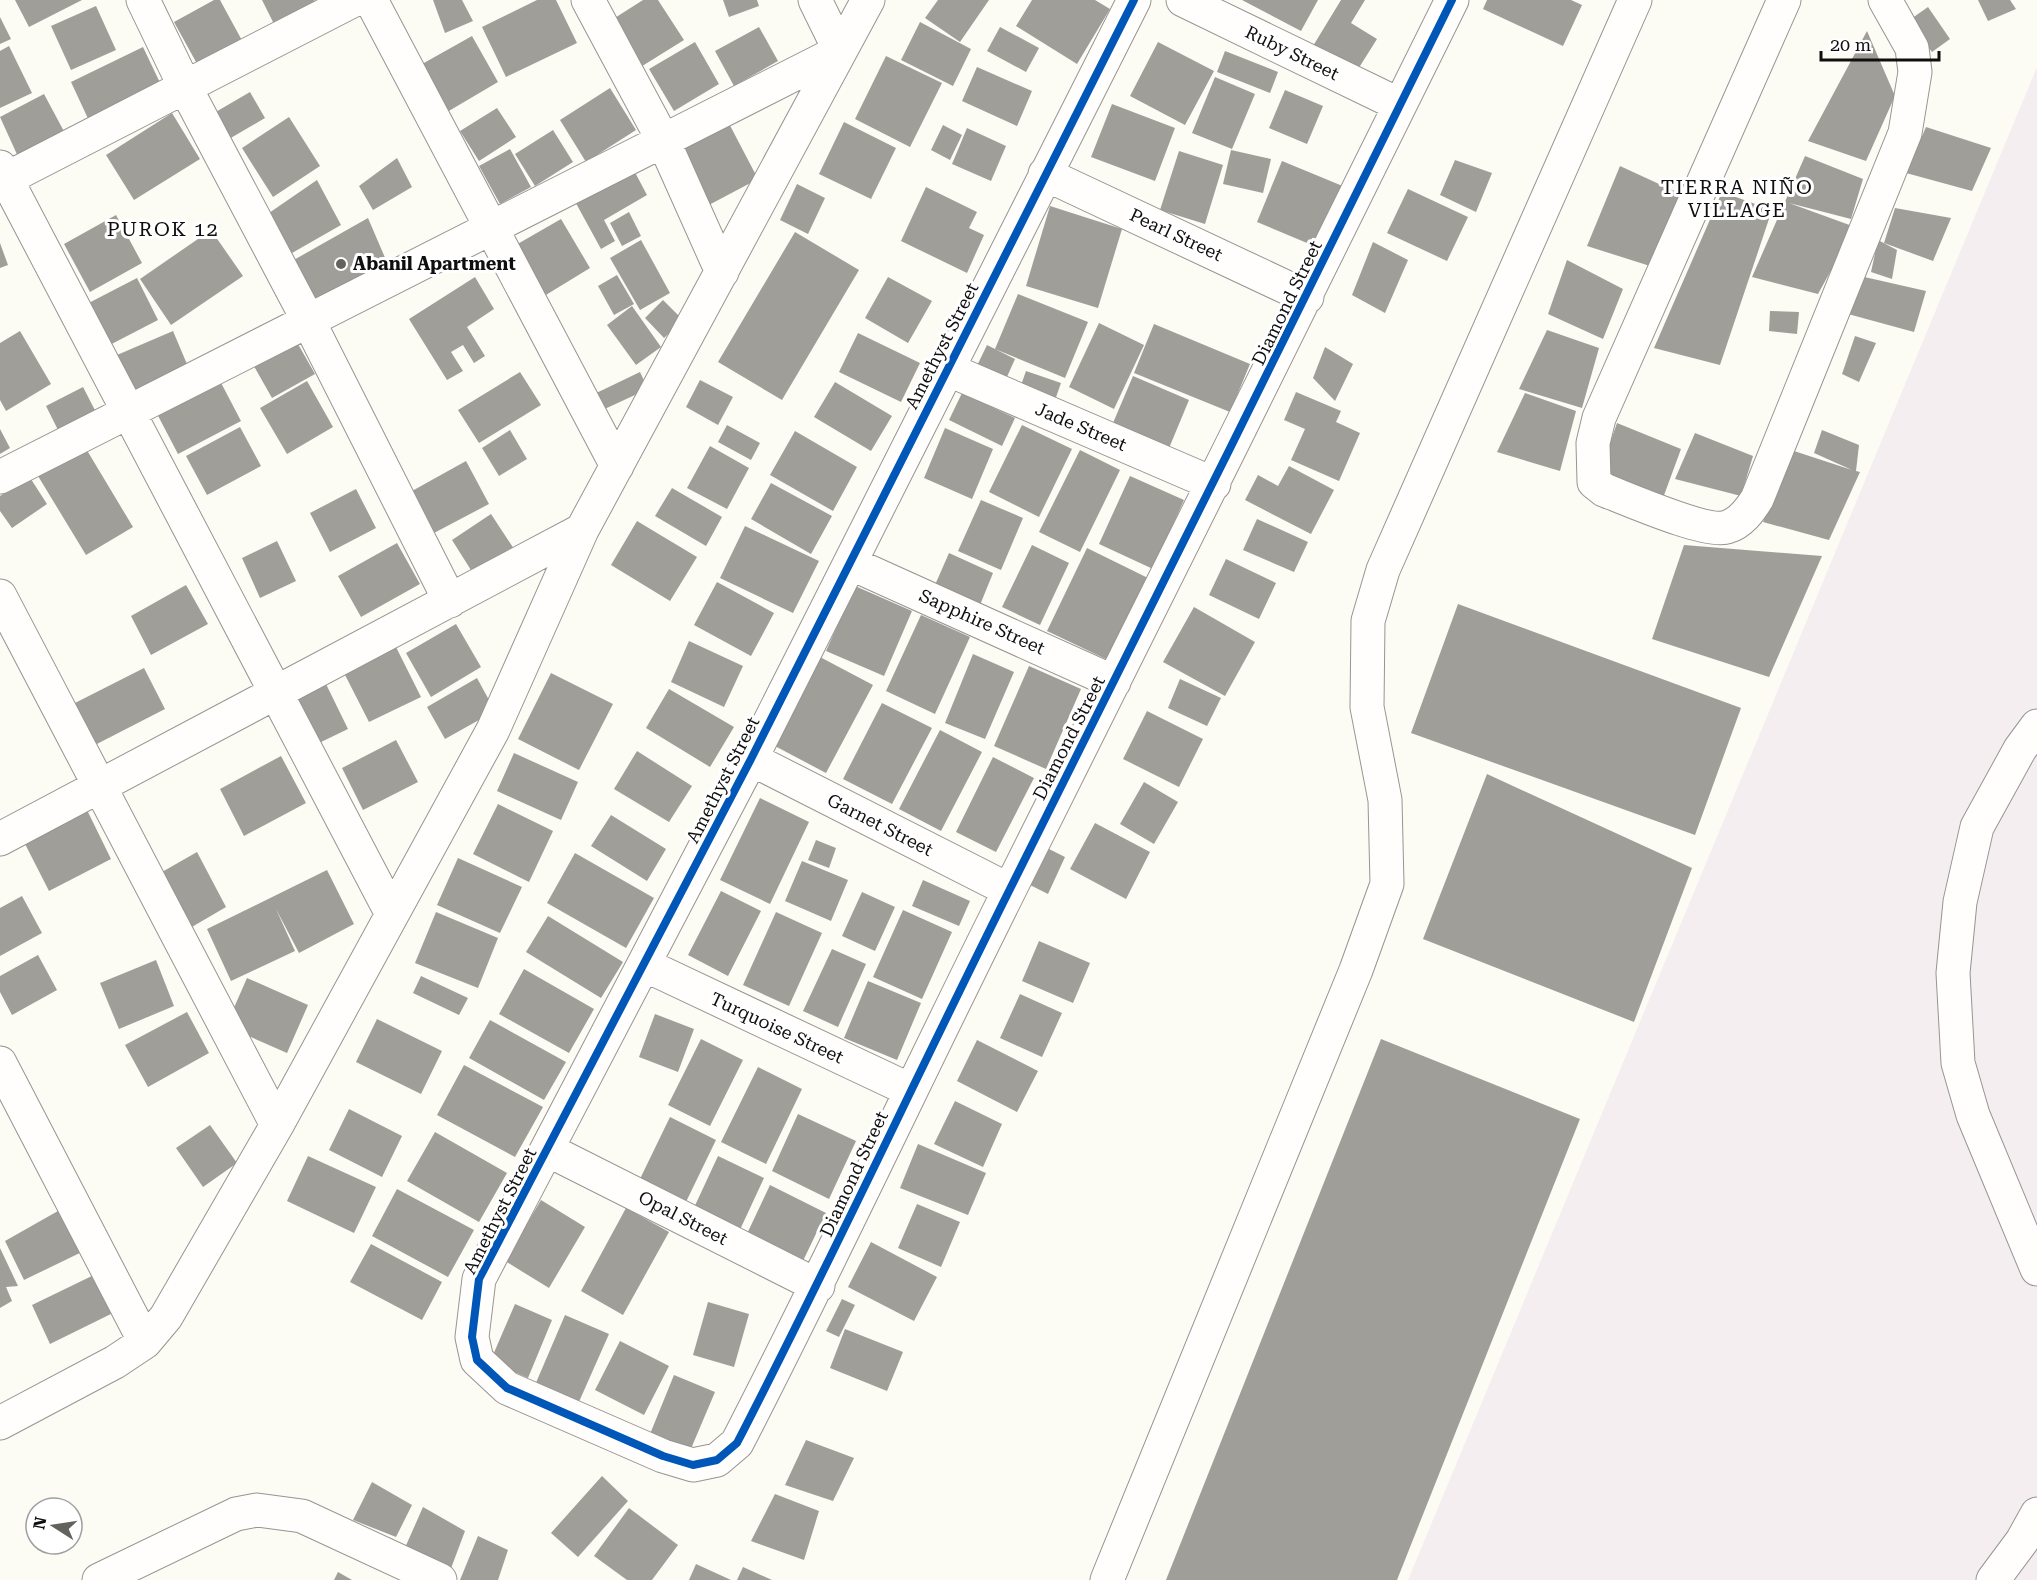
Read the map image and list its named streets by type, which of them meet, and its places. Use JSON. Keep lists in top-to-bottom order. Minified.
{"streets":{"street":["Ruby Street","Pearl Street","Diamond Street","Amethyst Street","Jade Street","Sapphire Street","Garnet Street","Turquoise Street","Opal Street"]},"crossings":[["Ruby Street","Diamond Street"],["Pearl Street","Diamond Street"],["Pearl Street","Amethyst Street"],["Diamond Street","Amethyst Street"],["Diamond Street","Jade Street"],["Diamond Street","Sapphire Street"],["Diamond Street","Garnet Street"],["Diamond Street","Turquoise Street"],["Diamond Street","Opal Street"],["Amethyst Street","Jade Street"],["Amethyst Street","Sapphire Street"],["Amethyst Street","Garnet Street"],["Amethyst Street","Turquoise Street"],["Amethyst Street","Opal Street"]],"districts":["TIERRA NIÑO VILLAGE","PUROK 12"],"places":["Abanil Apartment"],"scale_bar":"20 m","north":"left"}
